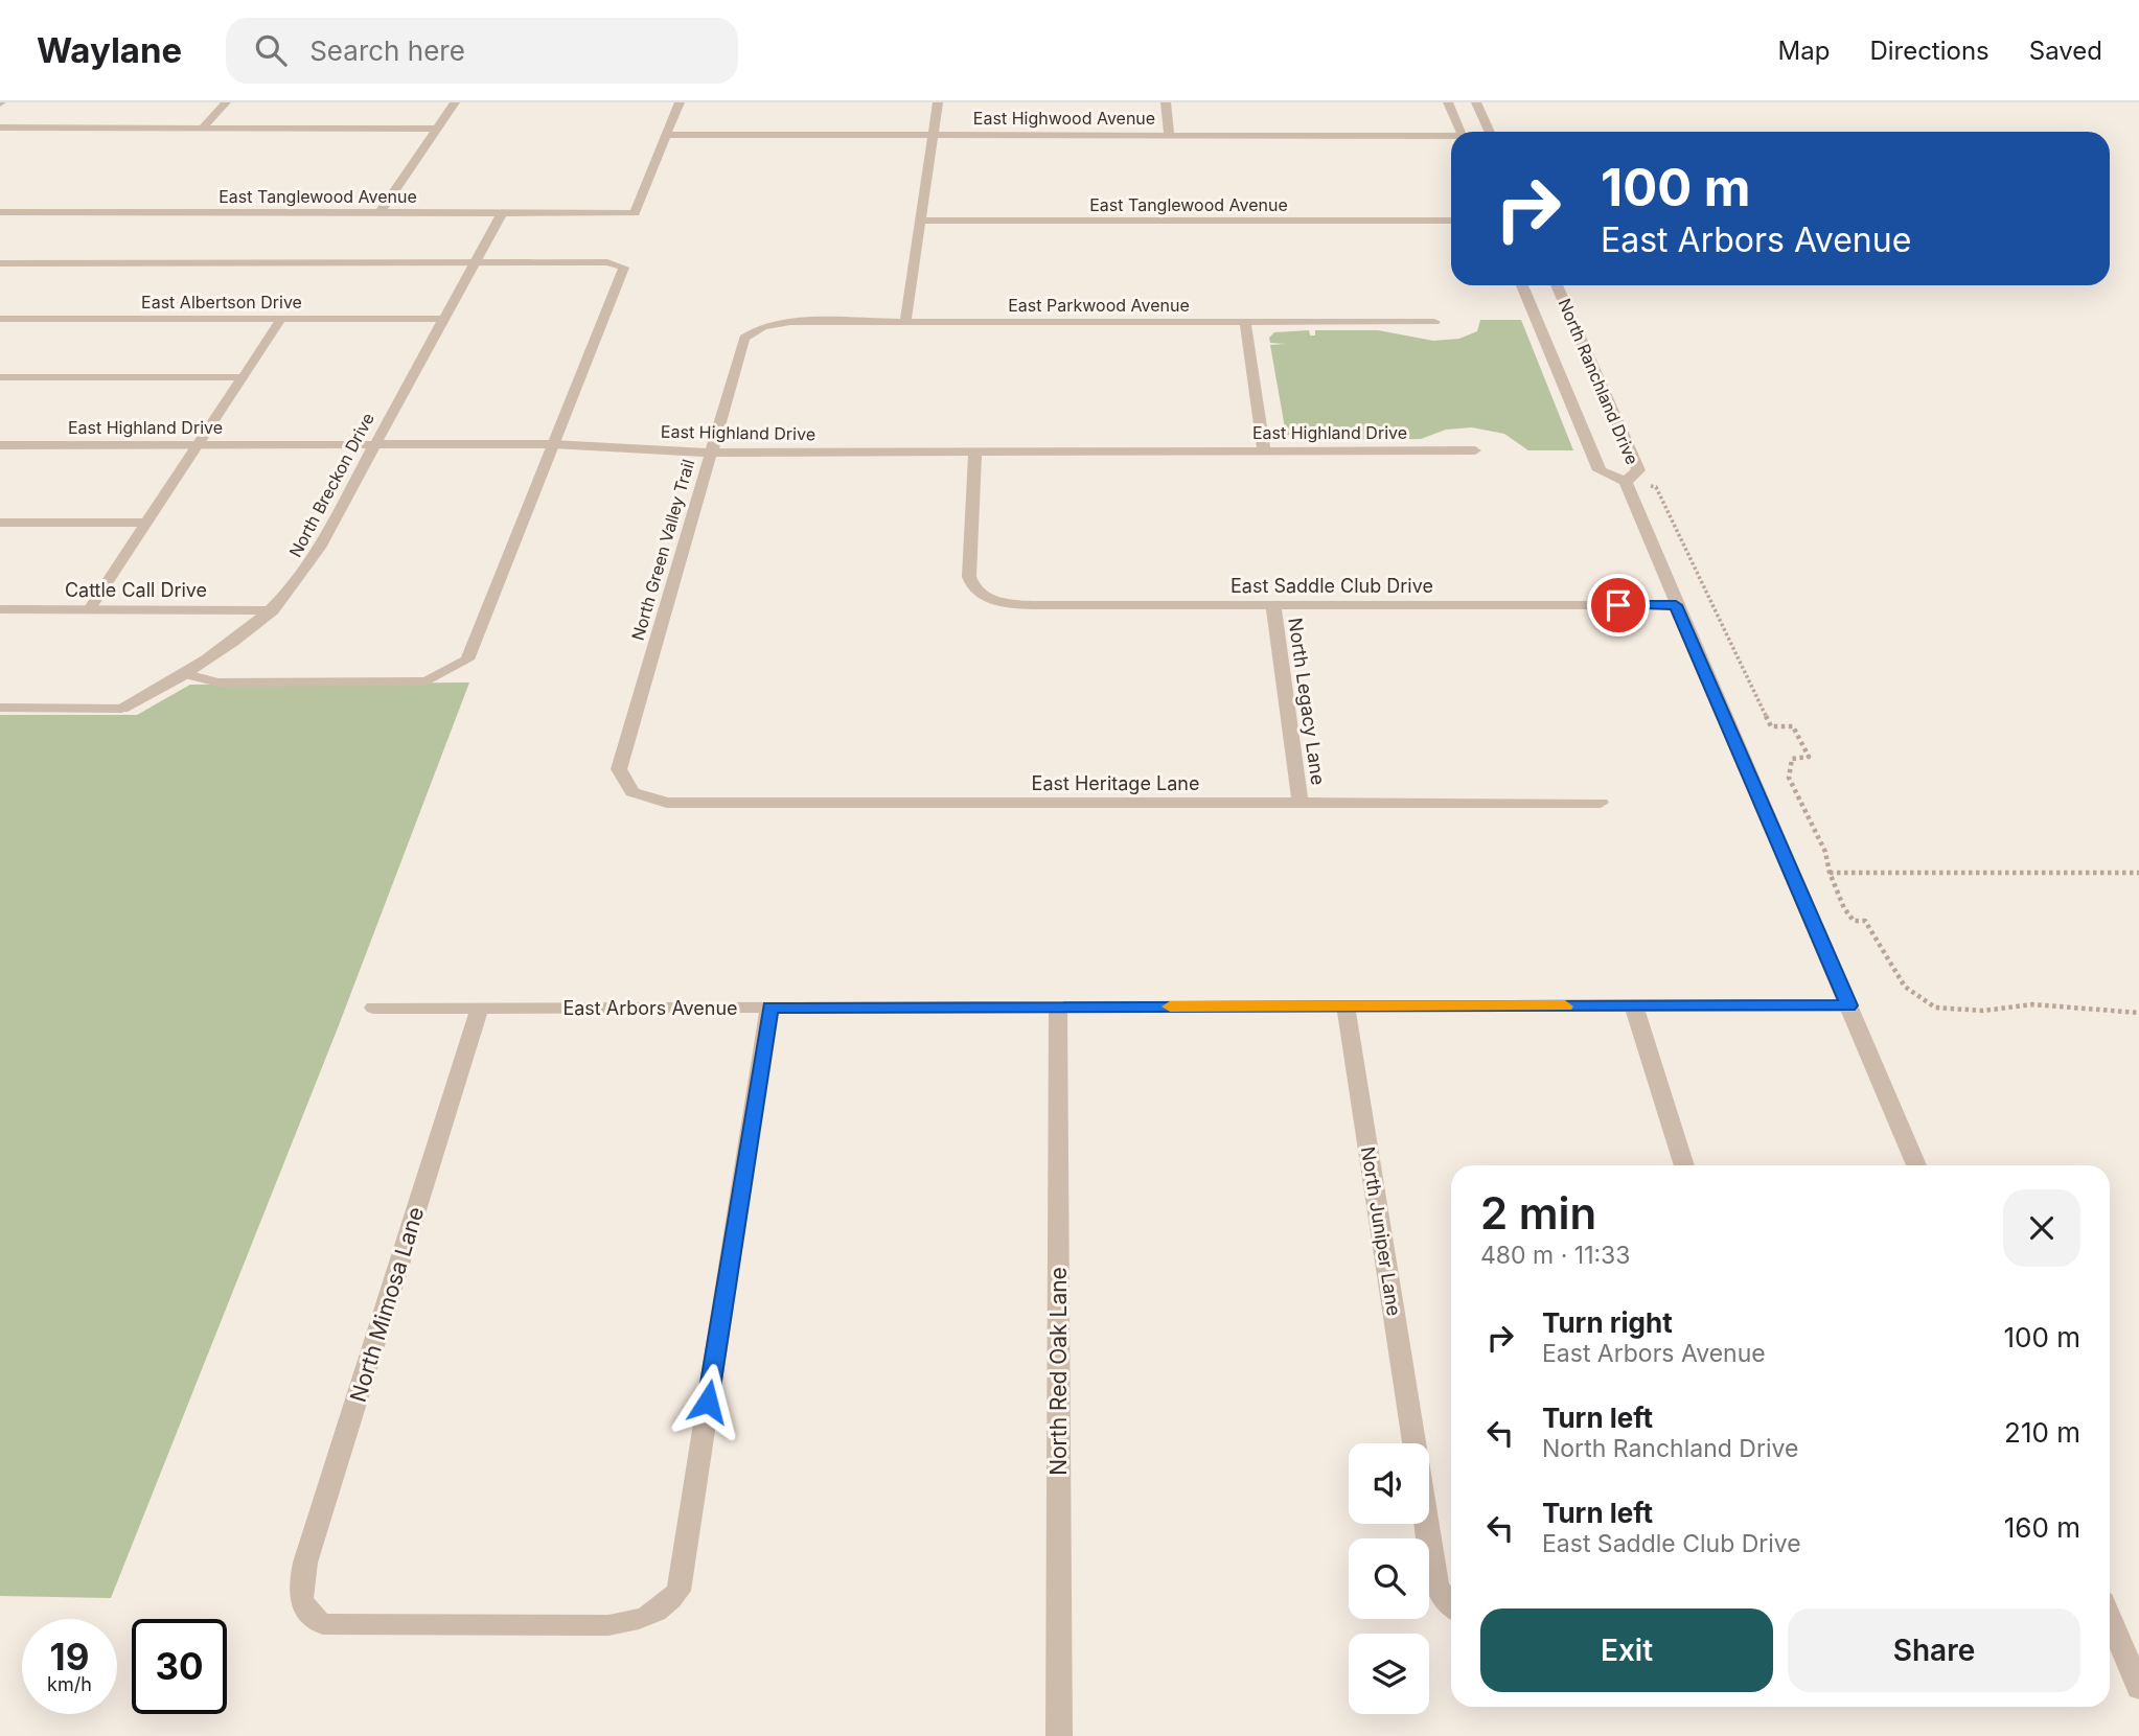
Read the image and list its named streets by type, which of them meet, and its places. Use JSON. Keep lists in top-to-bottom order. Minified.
{"streets":{"street":["East Highwood Avenue","East Tanglewood Avenue","East Albertson Drive","East Parkwood Avenue","North Ranchland Drive","East Highland Drive","North Breckon Drive","North Green Valley Trail","East Saddle Club Drive","Cattle Call Drive","North Legacy Lane","East Heritage Lane","East Arbors Avenue","North Juniper Lane","North Mimosa Lane","North Red Oak Lane"]},"crossings":[["East Highwood Avenue","East Tanglewood Avenue"],["East Tanglewood Avenue","North Breckon Drive"],["East Albertson Drive","North Breckon Drive"],["East Parkwood Avenue","North Green Valley Trail"],["North Ranchland Drive","East Saddle Club Drive"],["North Ranchland Drive","East Arbors Avenue"],["East Highland Drive","North Breckon Drive"],["East Highland Drive","North Green Valley Trail"],["East Highland Drive","East Saddle Club Drive"],["North Breckon Drive","Cattle Call Drive"],["North Green Valley Trail","East Heritage Lane"],["East Saddle Club Drive","North Legacy Lane"],["North Legacy Lane","East Heritage Lane"],["East Arbors Avenue","North Juniper Lane"],["East Arbors Avenue","North Mimosa Lane"],["East Arbors Avenue","North Red Oak Lane"]],"page":{"header":"Waylane","search":"Search here","nav":["Map","Directions","Saved"],"turn":["100 m","East Arbors Avenue"],"heading":["2 min","480 m · 11:33"],"list":[{"name":"Turn right","note":"East Arbors Avenue","value":"100 m"},{"name":"Turn left","note":"North Ranchland Drive","value":"210 m"},{"name":"Turn left","note":"East Saddle Club Drive","value":"160 m"}],"buttons":["Exit","Share"],"speed":"19 km/h","limit":"30"}}
